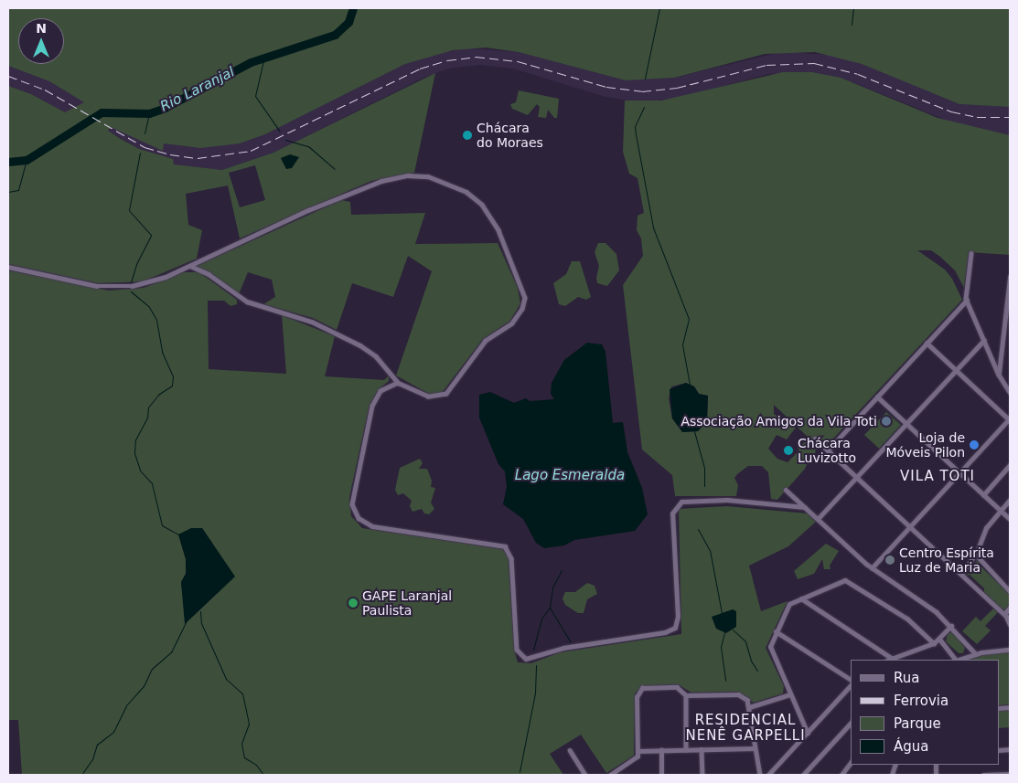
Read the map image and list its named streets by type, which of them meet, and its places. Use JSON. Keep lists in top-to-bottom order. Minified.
{"districts":["VILA TOTI","RESIDENCIAL NENÊ GARPELLI"],"water":["Rio Laranjal","Lago Esmeralda"],"places":["Chácara do Moraes","Associação Amigos da Vila Toti","Loja de Móveis Pilon","Chácara Luvizotto","Centro Espírita Luz de Maria","GAPE Laranjal Paulista"],"legend":["Rua","Ferrovia","Parque","Água"],"north":"top"}
